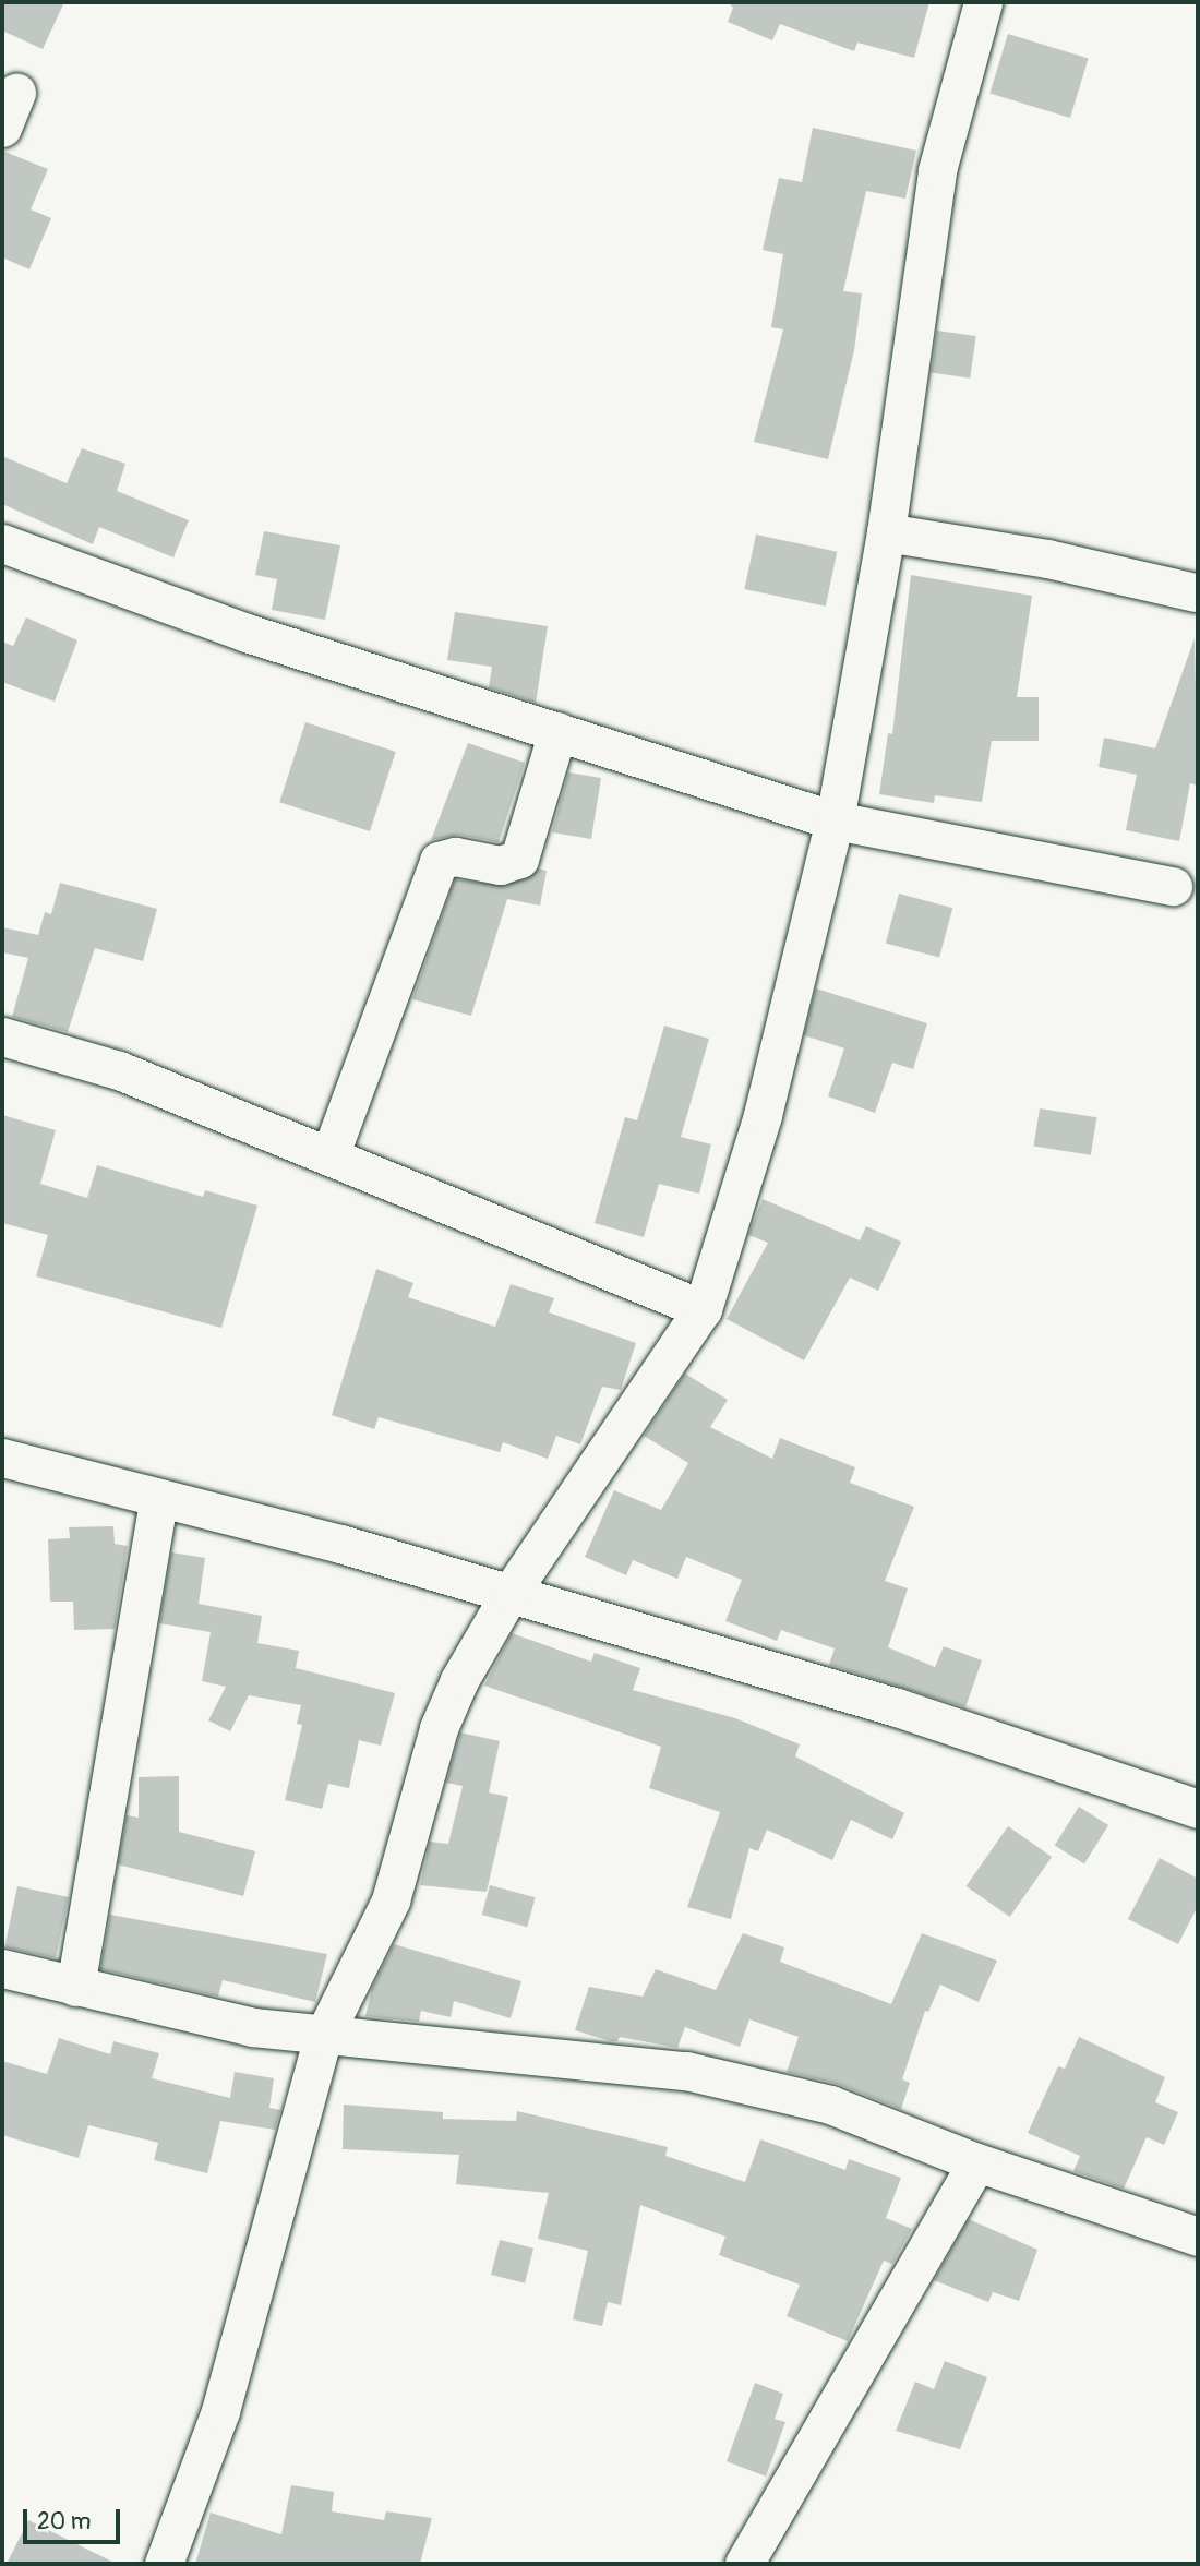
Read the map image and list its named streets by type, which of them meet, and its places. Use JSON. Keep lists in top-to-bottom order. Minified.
{"scale_bar":"20 m"}
